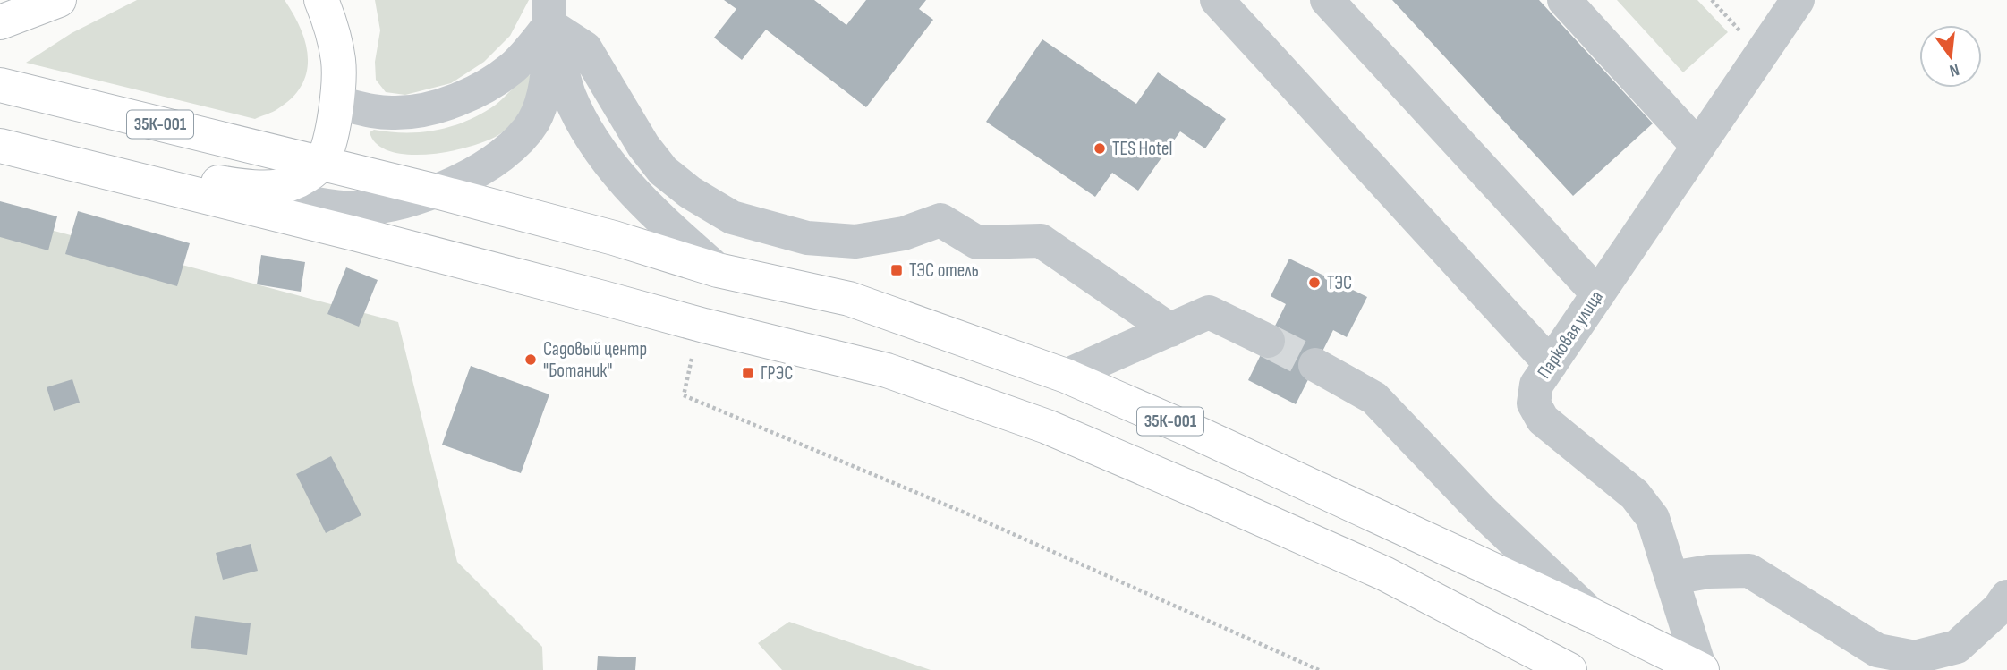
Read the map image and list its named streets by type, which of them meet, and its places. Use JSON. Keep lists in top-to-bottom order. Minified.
{"streets":{"main road":["35К-001"],"street":["Парковая улица"]},"crossings":[["35К-001","Парковая улица"]],"places":{"other":["TES Hotel","ТЭС","Садовый центр \"Ботаник\""],"transit":["ТЭС отель","ГРЭС"]},"north":"bottom"}
